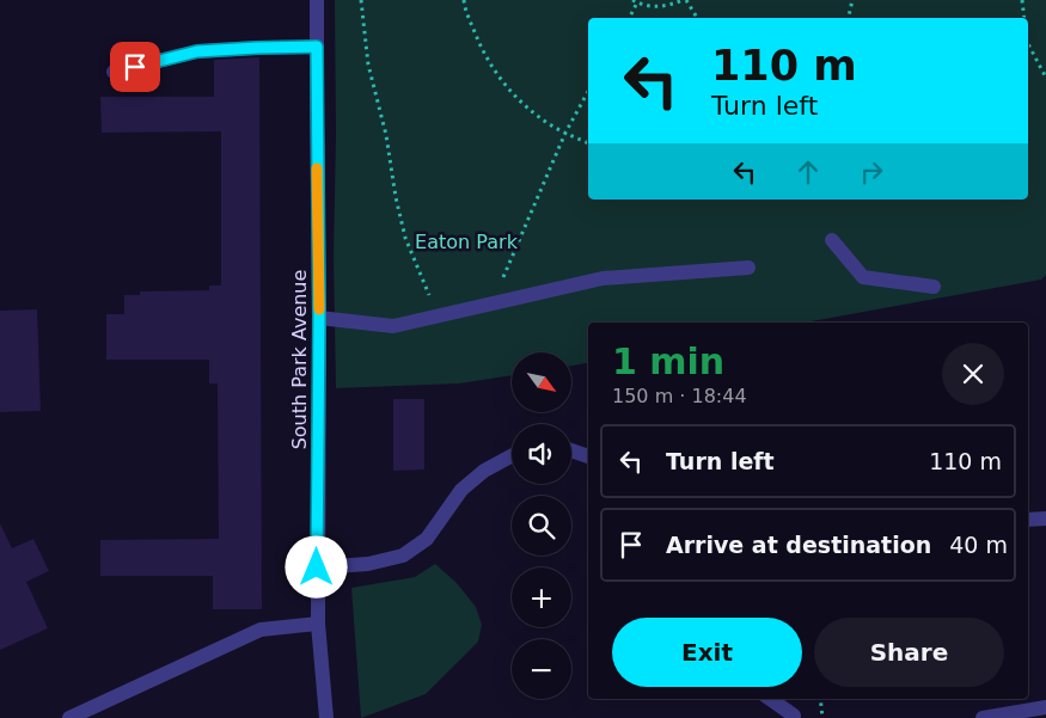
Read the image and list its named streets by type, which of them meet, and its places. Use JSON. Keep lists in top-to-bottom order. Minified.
{"streets":{"street":["South Park Avenue"]},"parks":["Eaton Park"],"north":"bottom right","page":{"turn":["110 m","Turn left"],"heading":["1 min","150 m · 18:44"],"map_buttons":["+","−"],"list":[{"name":"Turn left","value":"110 m"},{"name":"Arrive at destination","value":"40 m"}],"buttons":["Exit","Share"]}}
